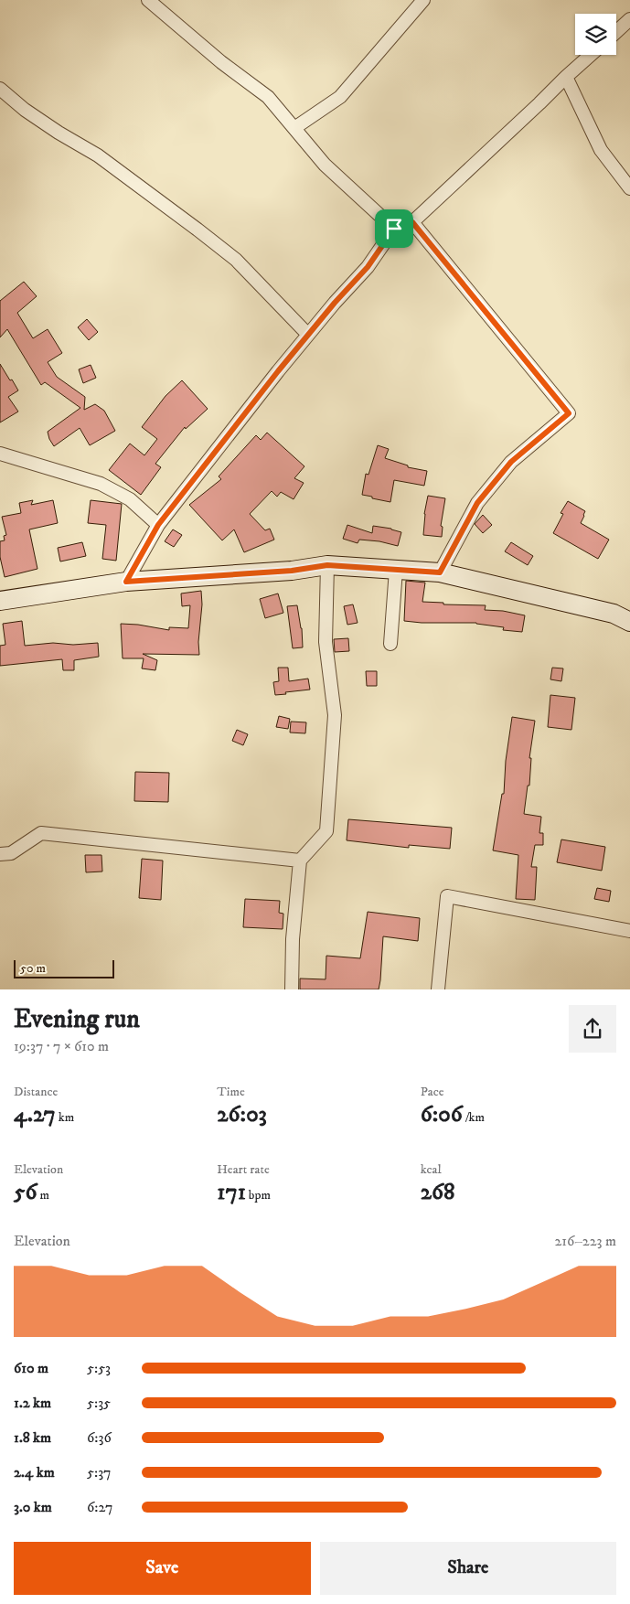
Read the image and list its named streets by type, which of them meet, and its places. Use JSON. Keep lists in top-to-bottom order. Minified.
{"scale_bar":"50 m","page":{"scale":"50 m","heading":["Evening run","19:37 · 7 × 610 m"],"stats":[["Distance","4.27 km"],["Time","26:03"],["Pace","6:06 /km"],["Elevation","56 m"],["Heart rate","171 bpm"],["kcal","268"]],"chart":["Elevation","216–223 m"],"list":[{"name":"610 m","note":"5:53"},{"name":"1.2 km","note":"5:35"},{"name":"1.8 km","note":"6:36"},{"name":"2.4 km","note":"5:37"},{"name":"3.0 km","note":"6:27"}],"buttons":["Save","Share"]}}
